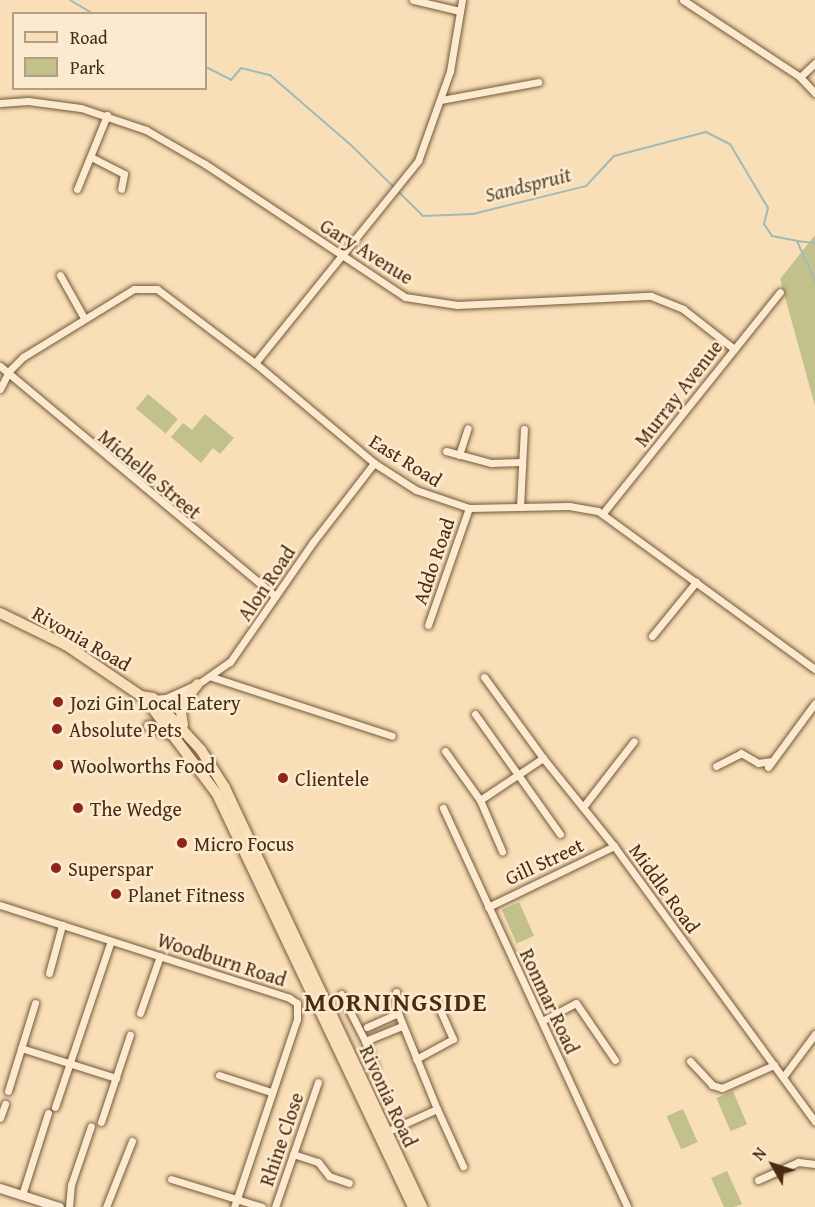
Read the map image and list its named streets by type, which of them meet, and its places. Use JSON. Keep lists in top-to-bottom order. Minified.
{"streets":{"main road":["Rivonia Road"],"street":["Gary Avenue","Murray Avenue","East Road","Michelle Street","Addo Road","Alon Road","Gill Street","Middle Road","Woodburn Road","Ronmar Road","Rhine Close"]},"crossings":[["Gary Avenue","Murray Avenue"],["Murray Avenue","East Road"],["East Road","Michelle Street"],["East Road","Addo Road"],["East Road","Alon Road"],["Michelle Street","Alon Road"],["Alon Road","Rivonia Road"],["Gill Street","Middle Road"],["Gill Street","Ronmar Road"],["Woodburn Road","Rhine Close"]],"districts":["MORNINGSIDE"],"water":["Sandspruit"],"places":["Jozi Gin Local Eatery","Absolute Pets","Woolworths Food","Clientele","The Wedge","Micro Focus","Superspar","Planet Fitness"],"legend":["Road","Park"],"north":"top left"}
